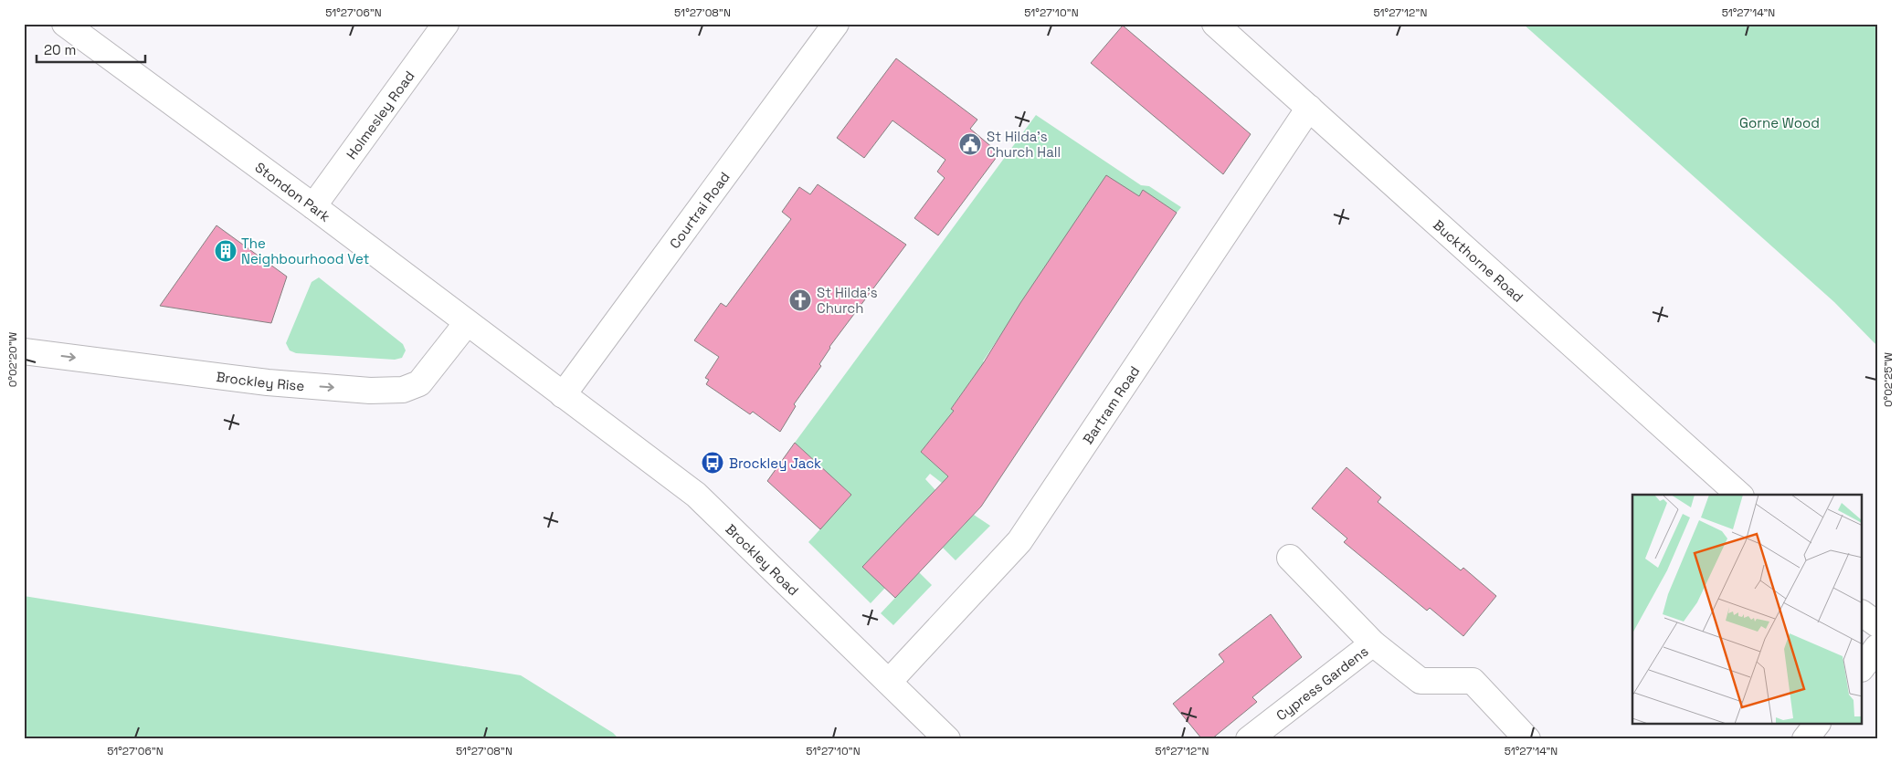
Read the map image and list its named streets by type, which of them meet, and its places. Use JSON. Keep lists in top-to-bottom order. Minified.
{"streets":{"street":["Holmesley Road","Stondon Park","Courtrai Road","Buckthorne Road","Brockley Rise","Bartram Road","Brockley Road","Cypress Gardens"]},"crossings":[["Holmesley Road","Stondon Park"],["Stondon Park","Courtrai Road"],["Stondon Park","Brockley Rise"],["Stondon Park","Brockley Road"],["Courtrai Road","Brockley Road"],["Buckthorne Road","Bartram Road"],["Bartram Road","Brockley Road"]],"one_way":["Brockley Rise"],"parks":["Gorne Wood"],"places":{"public building":["St Hilda's Church Hall"],"building":["The Neighbourhood Vet"],"church":["St Hilda's Church"],"bus stop":["Brockley Jack"]},"scale_bar":"20 m","coordinates":["51°27'06\"N","51°27'08\"N","51°27'10\"N","51°27'12\"N","51°27'14\"N","0°02'20\"W","0°02'25\"W"]}
